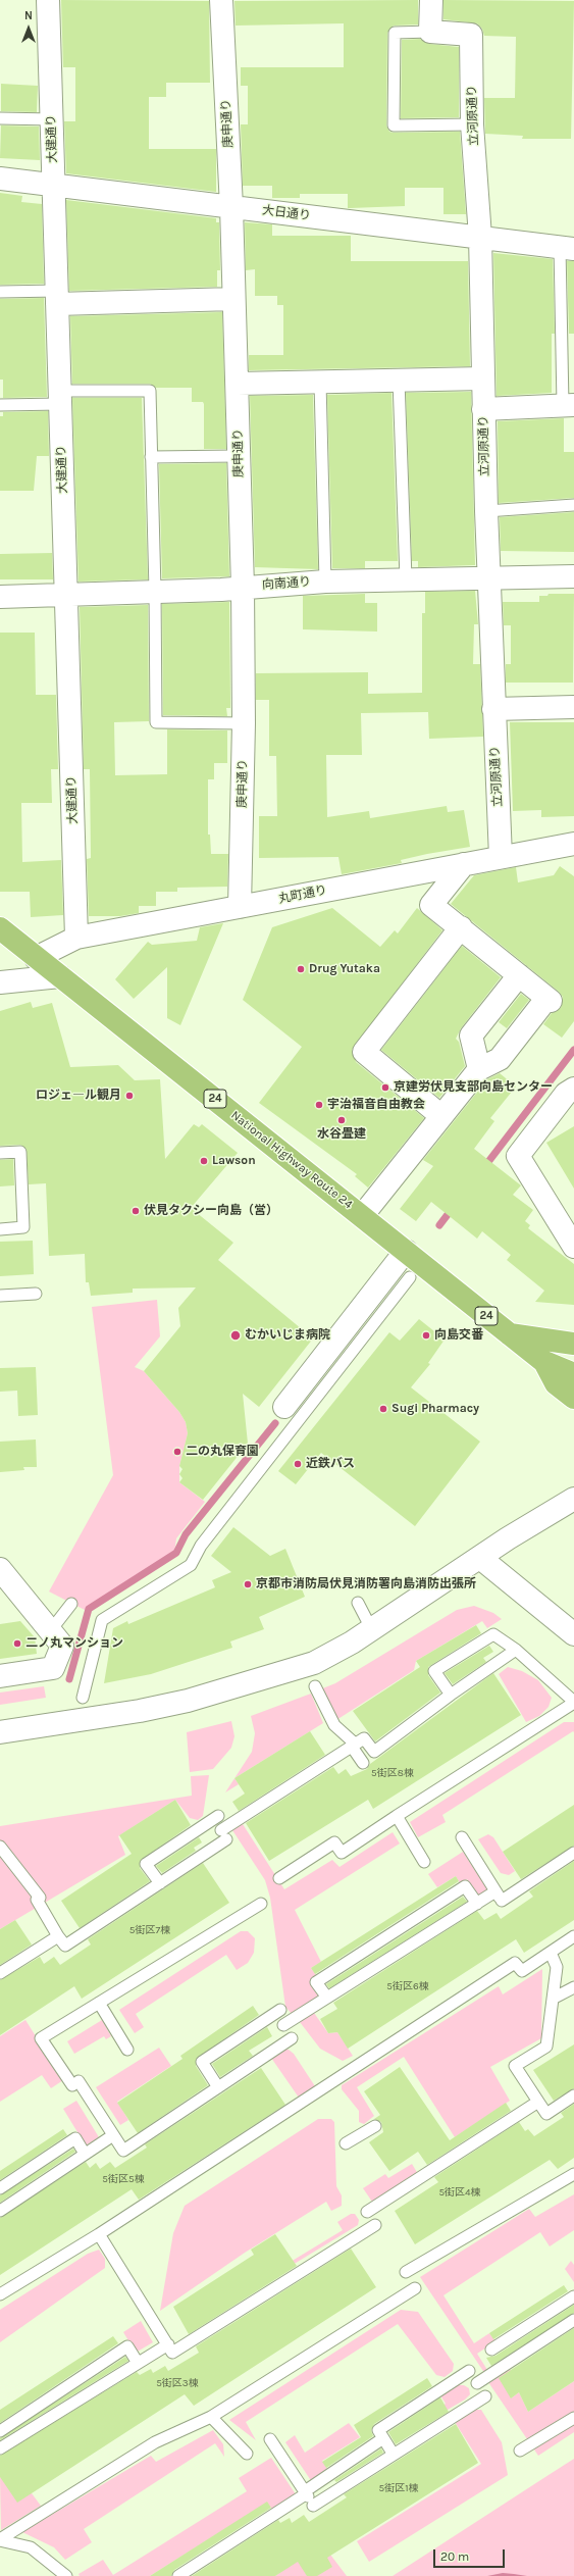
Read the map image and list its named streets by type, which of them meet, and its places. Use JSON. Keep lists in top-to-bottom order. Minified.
{"streets":{"highway":["24","National Highway Route 24"],"street":["立河原通り","庚申通り","大建通り","大日通り","向南通り","丸町通り"]},"crossings":[["立河原通り","大日通り"],["立河原通り","向南通り"],["立河原通り","丸町通り"],["庚申通り","大日通り"],["庚申通り","向南通り"],["庚申通り","丸町通り"],["大建通り","大日通り"],["大建通り","向南通り"],["大建通り","丸町通り"],["丸町通り","National Highway Route 24"],["24","National Highway Route 24"]],"places":["Drug Yutaka","京建労伏見支部向島センター","ロジェ―ル観月","宇治福音自由教会","水谷畳建","Lawson","伏見タクシー向島（営）","むかいじま病院","向島交番","Sugi Pharmacy","二の丸保育園","近鉄バス","京都市消防局伏見消防署向島消防出張所","二ノ丸マンション"],"house_numbers":["5街区8棟","5街区7棟","5街区6棟","5街区5棟","5街区4棟","5街区3棟","5街区1棟"],"scale_bar":"20 m","north":"top"}
